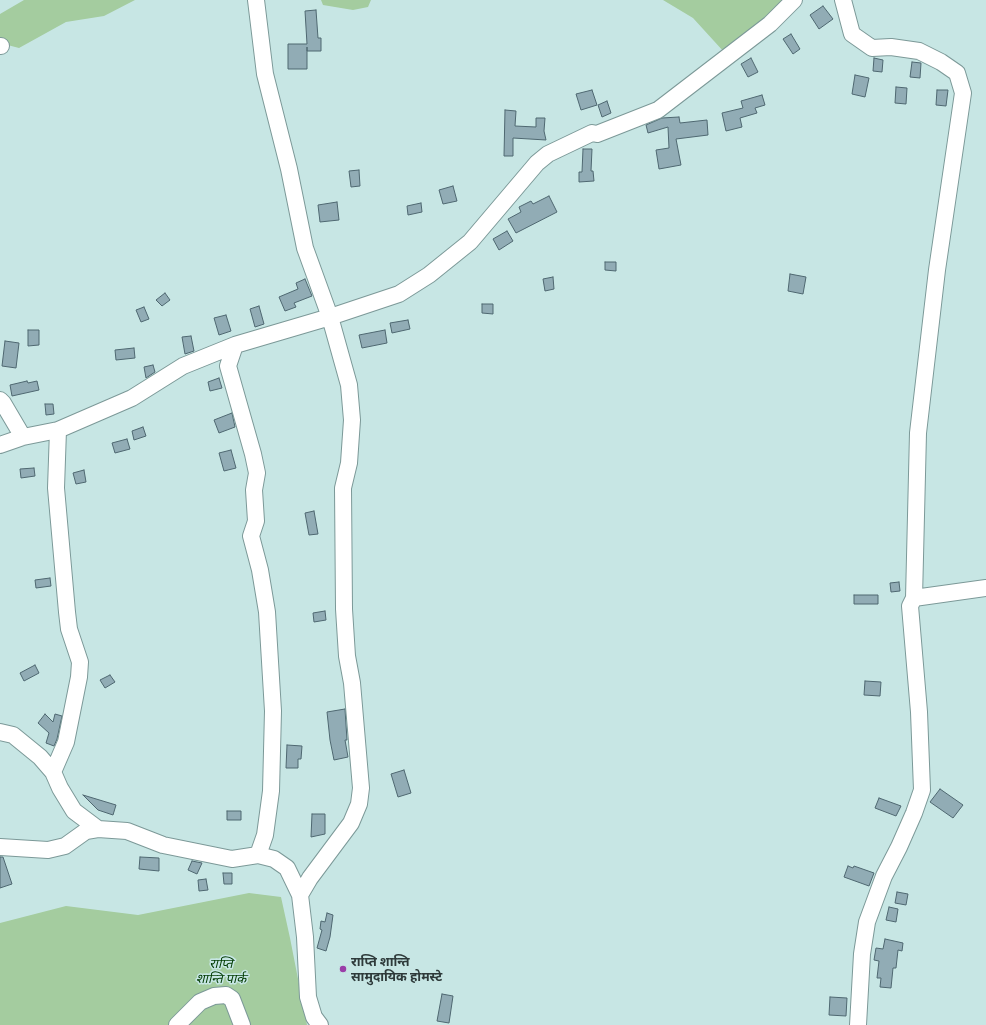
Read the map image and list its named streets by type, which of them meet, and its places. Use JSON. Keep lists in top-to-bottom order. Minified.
{"parks":["राप्ति शान्ति पार्क"],"places":["राप्ति शान्ति सामुदायिक होमस्टे"]}
